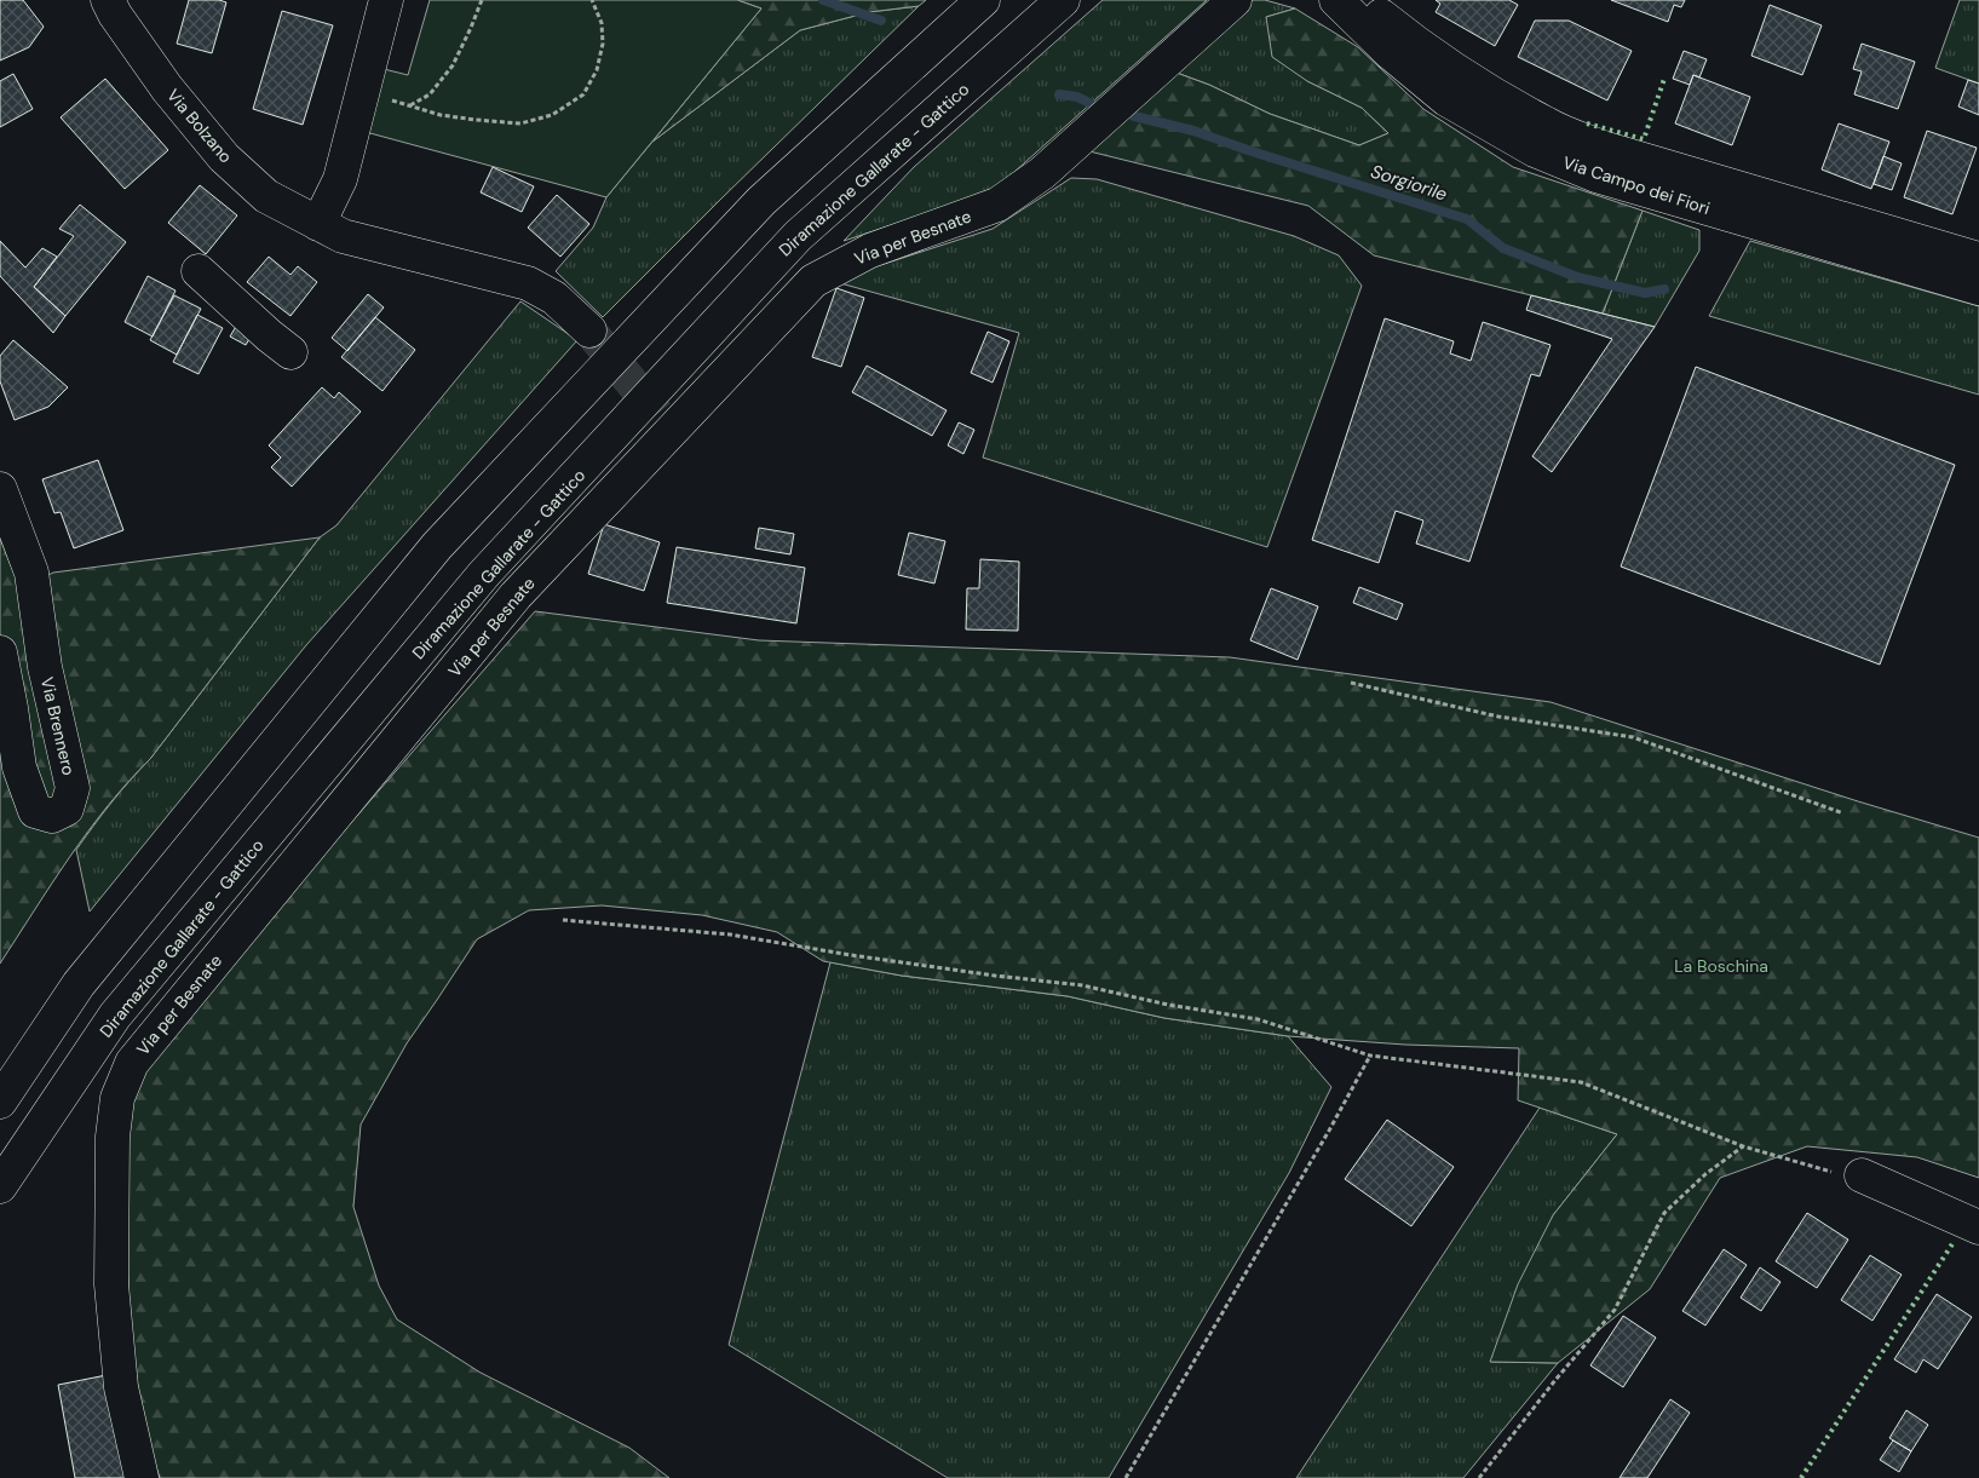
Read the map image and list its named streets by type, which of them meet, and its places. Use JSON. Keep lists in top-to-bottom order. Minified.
{"streets":{"main road":["Via Bolzano","Diramazione Gallarate - Gattico","Via Campo dei Fiori","Via per Besnate","Via Brennero"]},"water":["Sorgiorile"],"parks":["La Boschina"]}
